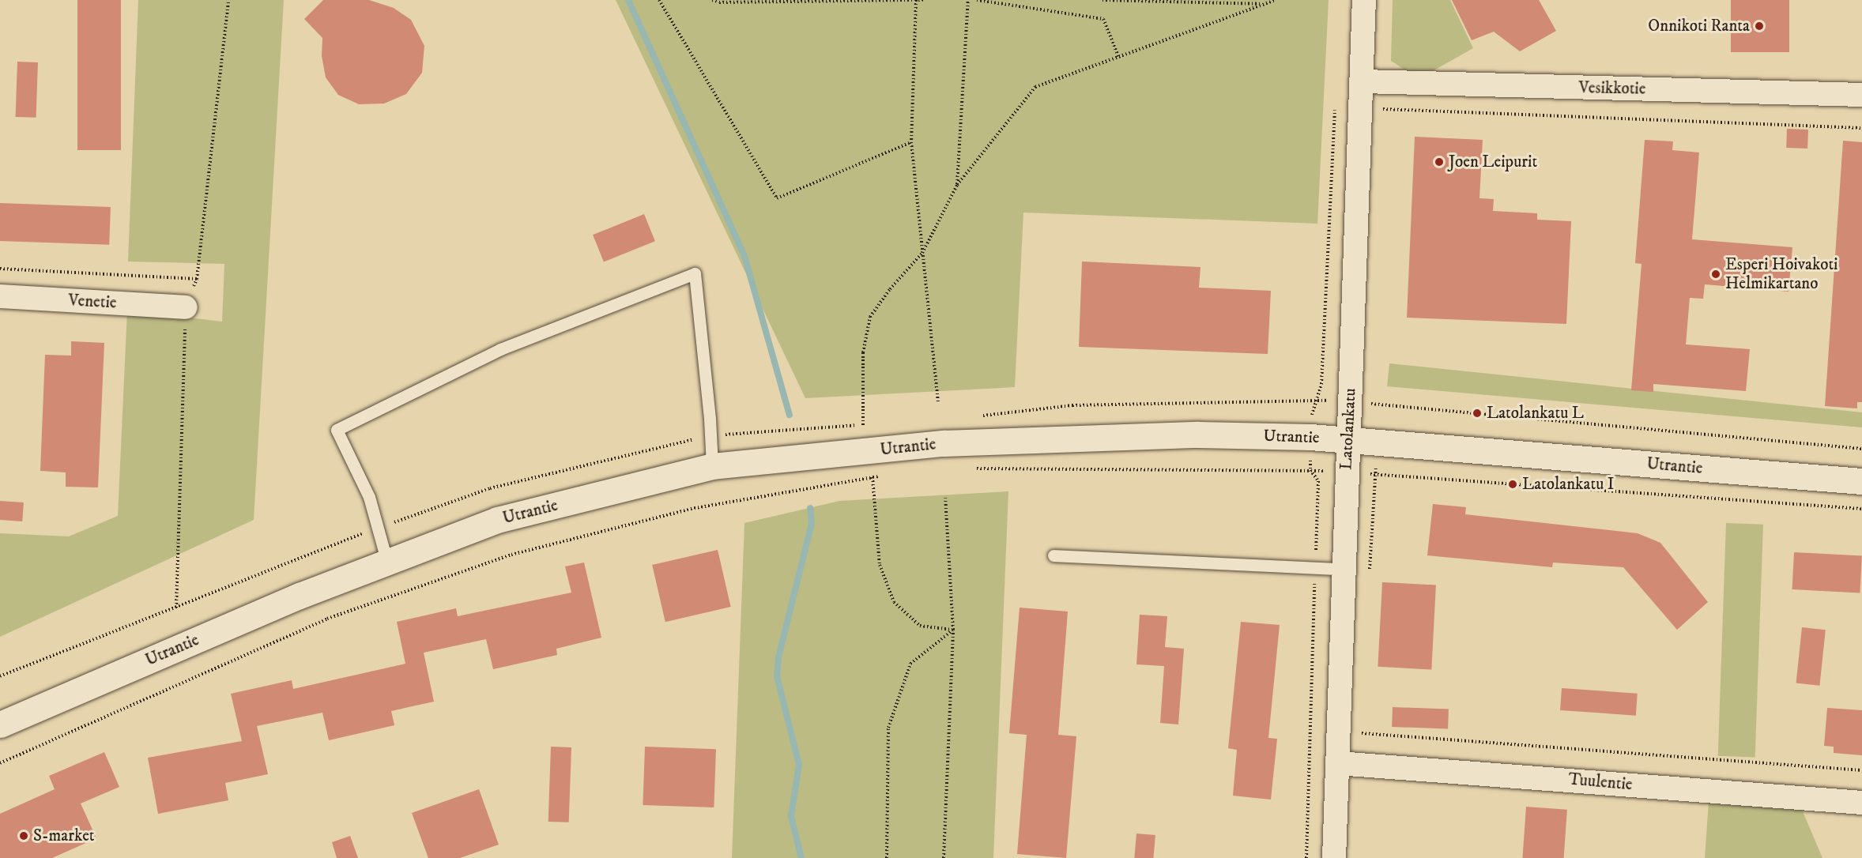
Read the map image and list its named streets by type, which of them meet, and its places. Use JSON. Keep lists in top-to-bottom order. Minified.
{"streets":{"main road":["Utrantie"],"street":["Vesikkotie","Venetie","Latolankatu","Tuulentie"]},"crossings":[["Vesikkotie","Latolankatu"],["Latolankatu","Utrantie"],["Latolankatu","Tuulentie"]],"places":["Onnikoti Ranta","Joen Leipurit","Esperi Hoivakoti Helmikartano","Latolankatu L","Latolankatu I","S-market"]}
